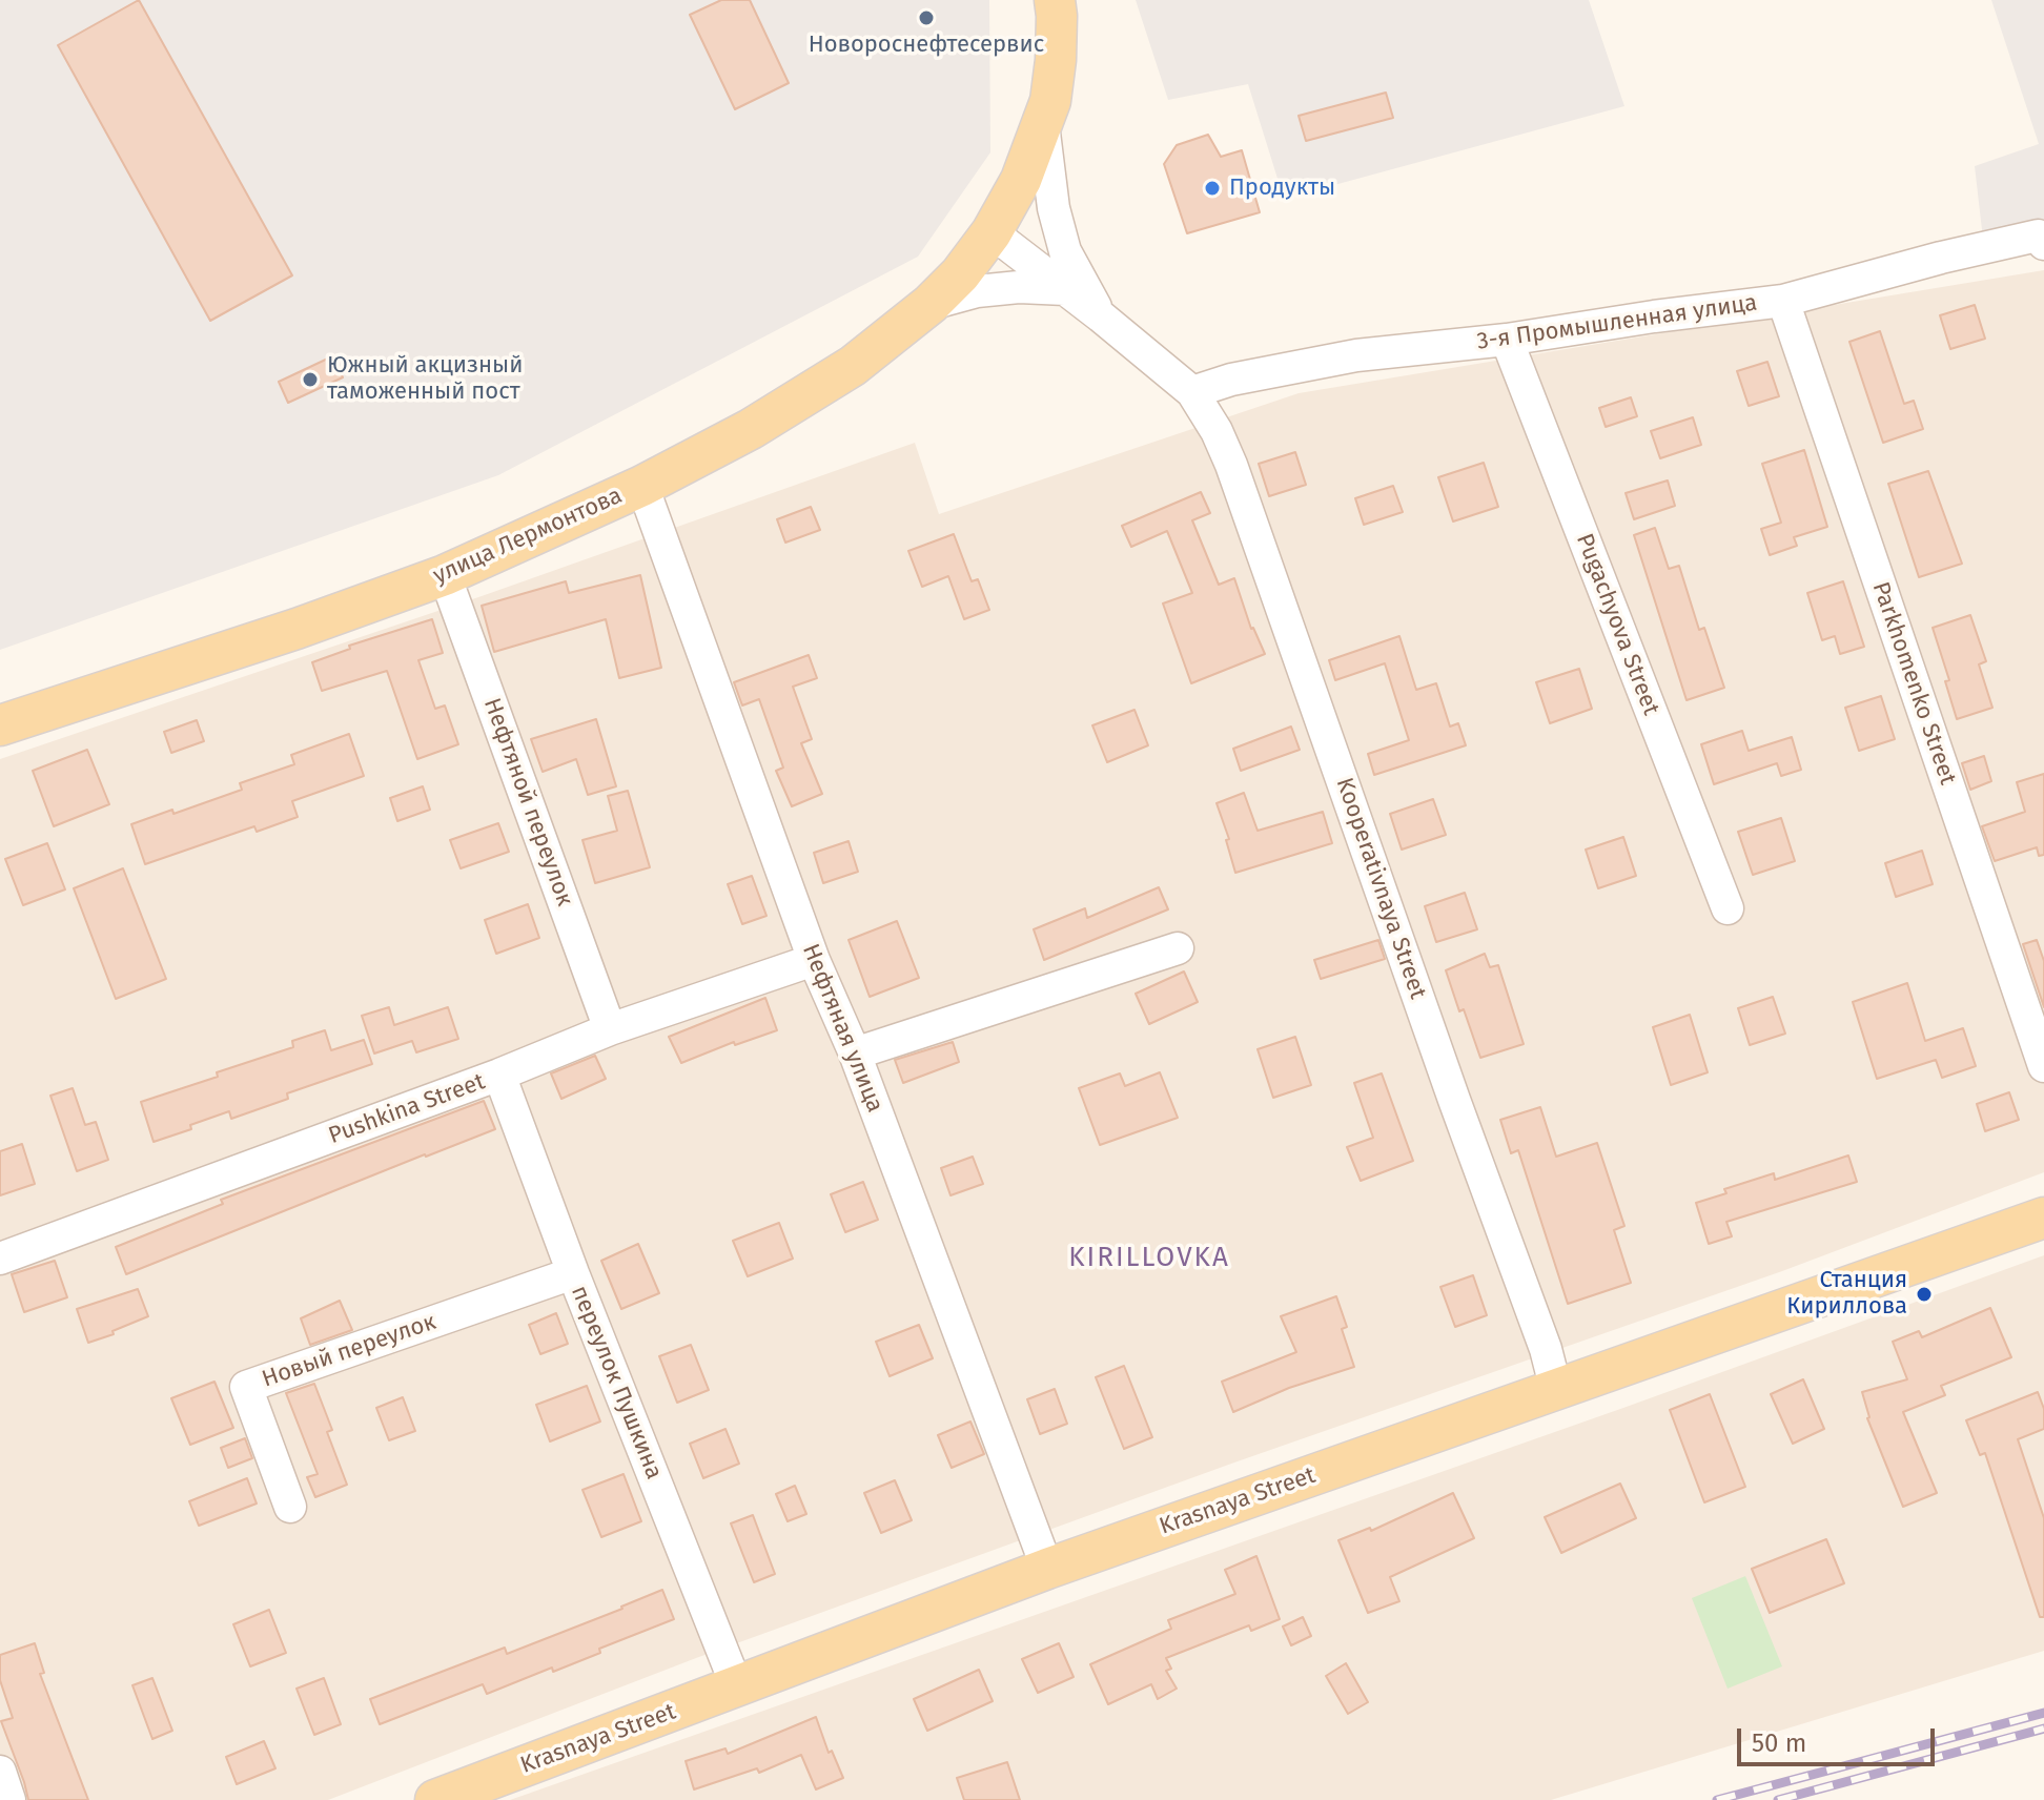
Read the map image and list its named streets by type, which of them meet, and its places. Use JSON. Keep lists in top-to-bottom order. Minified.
{"streets":{"main road":["улица Лермонтова","Krasnaya Street"],"street":["3-я Промышленная улица","Pugachyova Street","Parkhomenko Street","Нефтяной переулок","Kooperativnaya Street","Нефтяная улица","Pushkina Street","Новый переулок","переулок Пушкина"]},"crossings":[["3-я Промышленная улица","Pugachyova Street"],["3-я Промышленная улица","Parkhomenko Street"],["3-я Промышленная улица","Kooperativnaya Street"],["улица Лермонтова","Нефтяной переулок"],["улица Лермонтова","Kooperativnaya Street"],["улица Лермонтова","Нефтяная улица"],["Нефтяной переулок","Pushkina Street"],["Kooperativnaya Street","Krasnaya Street"],["Нефтяная улица","Pushkina Street"],["Нефтяная улица","Krasnaya Street"],["Pushkina Street","переулок Пушкина"],["Новый переулок","переулок Пушкина"],["переулок Пушкина","Krasnaya Street"]],"districts":["KIRILLOVKA"],"places":["Новороснефтесервис","Продукты","Южный акцизный таможенный пост","Станция Кириллова"],"scale_bar":"50 m"}
